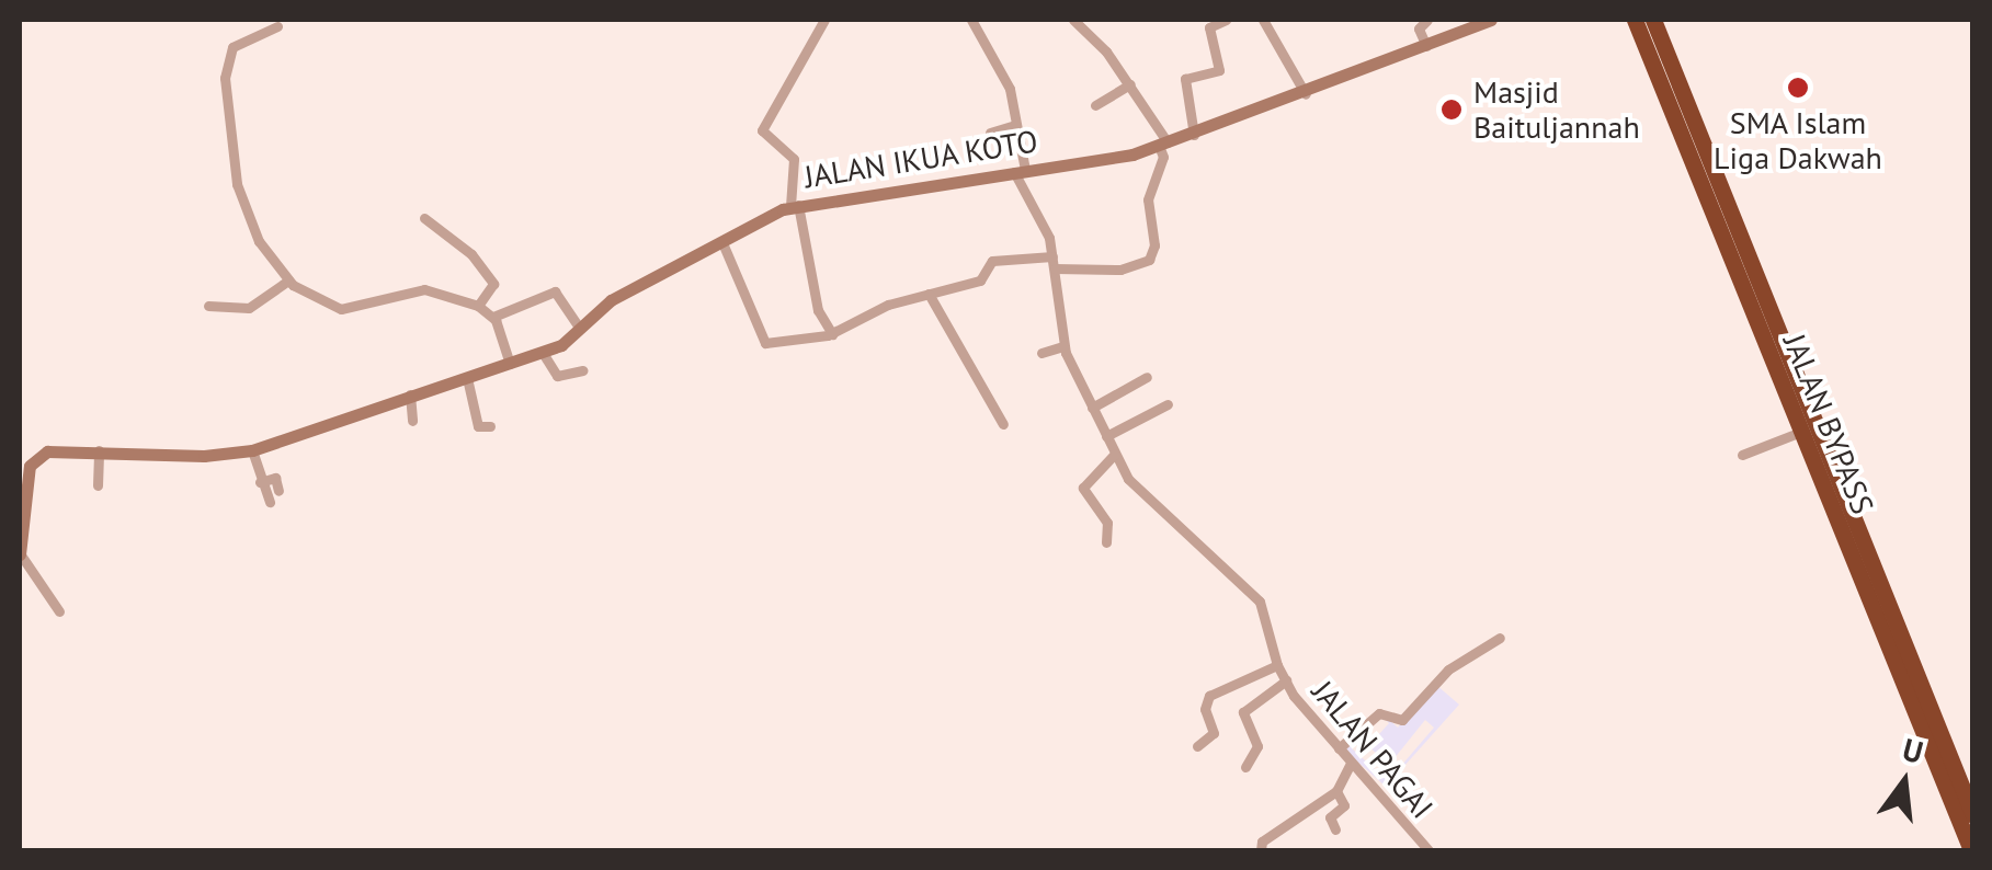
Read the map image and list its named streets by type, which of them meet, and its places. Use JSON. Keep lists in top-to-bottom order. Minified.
{"streets":{"highway":["JALAN BYPASS"],"street":["JALAN IKUA KOTO","JALAN PAGAI"]},"crossings":[["JALAN IKUA KOTO","JALAN PAGAI"]],"places":["SMA Islam Liga Dakwah","Masjid Baituljannah"],"north":"top"}
